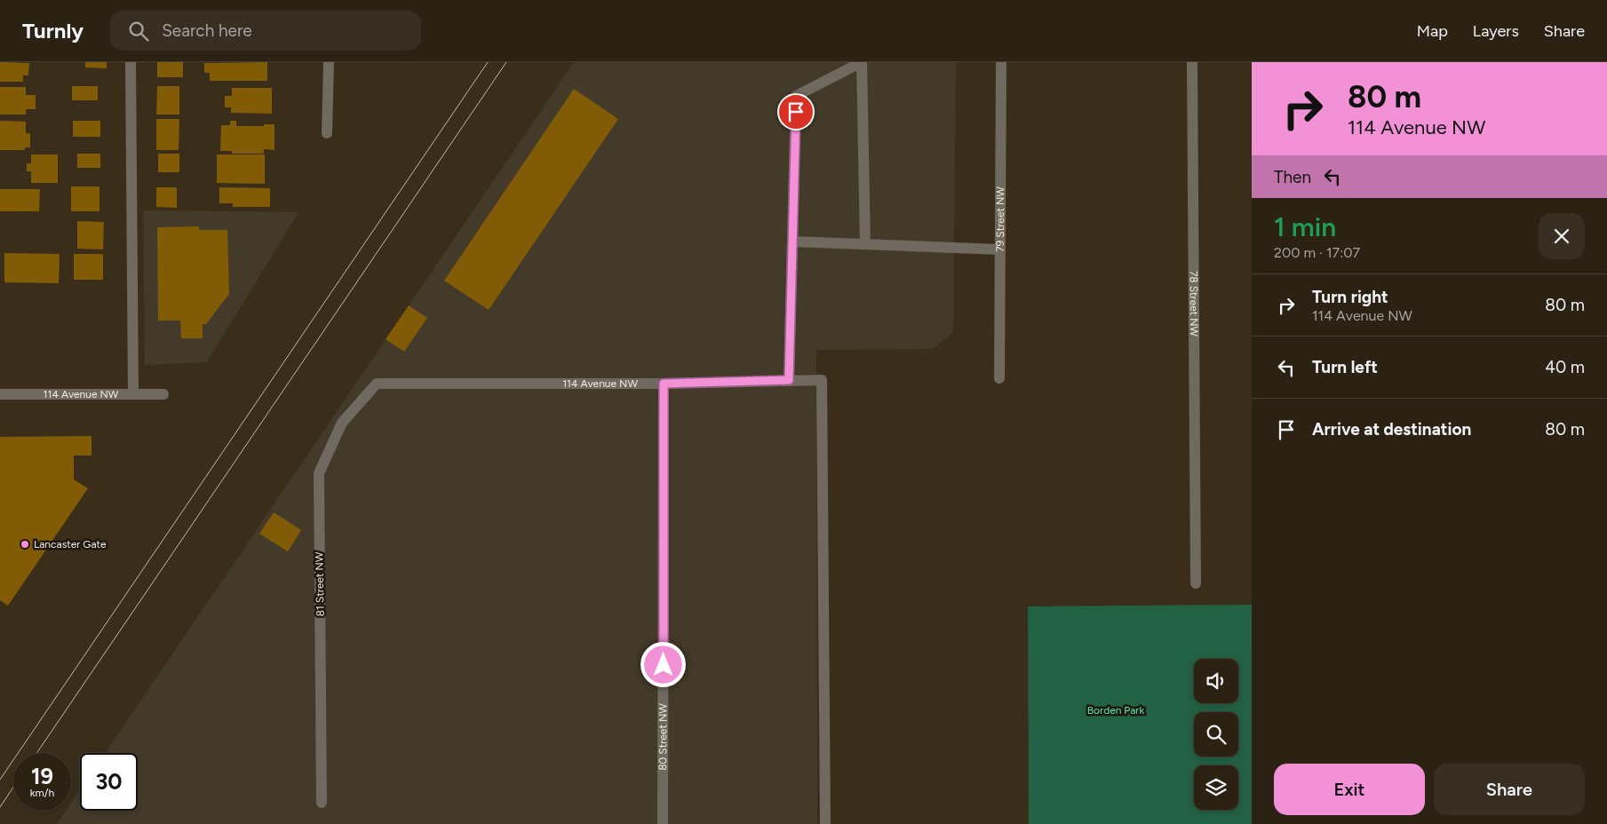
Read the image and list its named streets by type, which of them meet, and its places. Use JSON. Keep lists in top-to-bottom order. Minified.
{"streets":{"street":["79 Street NW","78 Street NW","114 Avenue NW","81 Street NW","80 Street NW"]},"crossings":[["114 Avenue NW","81 Street NW"],["114 Avenue NW","80 Street NW"]],"parks":["Borden Park"],"places":["Lancaster Gate"],"page":{"header":"Turnly","search":"Search here","nav":["Map","Layers","Share"],"turn":["80 m","114 Avenue NW"],"then":"Then","heading":["1 min","200 m · 17:07"],"list":[{"name":"Turn right","note":"114 Avenue NW","value":"80 m"},{"name":"Turn left","value":"40 m"},{"name":"Arrive at destination","value":"80 m"}],"speed":"19 km/h","limit":"30","buttons":["Exit","Share"]}}
